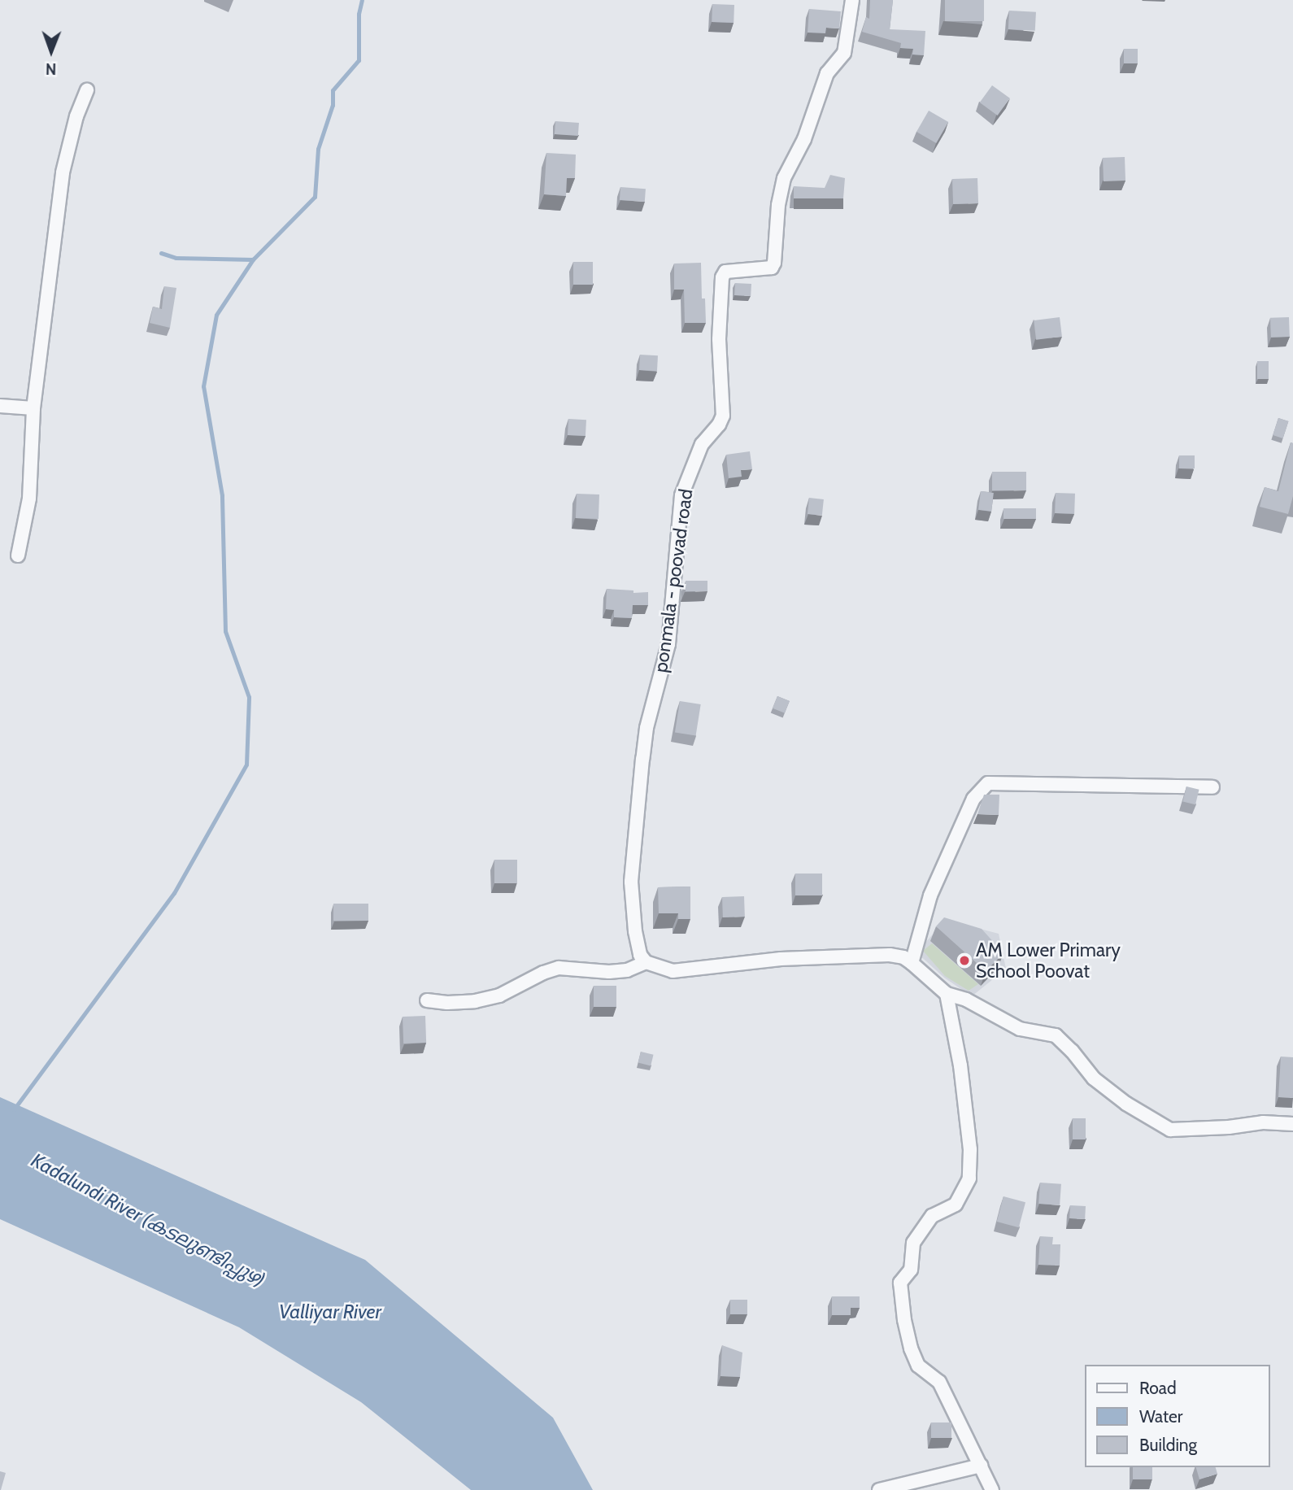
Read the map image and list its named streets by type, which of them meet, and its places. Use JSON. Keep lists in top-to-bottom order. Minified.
{"streets":{"street":["ponmala - poovad road"]},"water":["Kadalundi River (കടലുണ്ടിപ്പുഴ)","Valliyar River"],"places":["AM Lower Primary School Poovat"],"legend":["Road","Water","Building"],"north":"bottom"}
